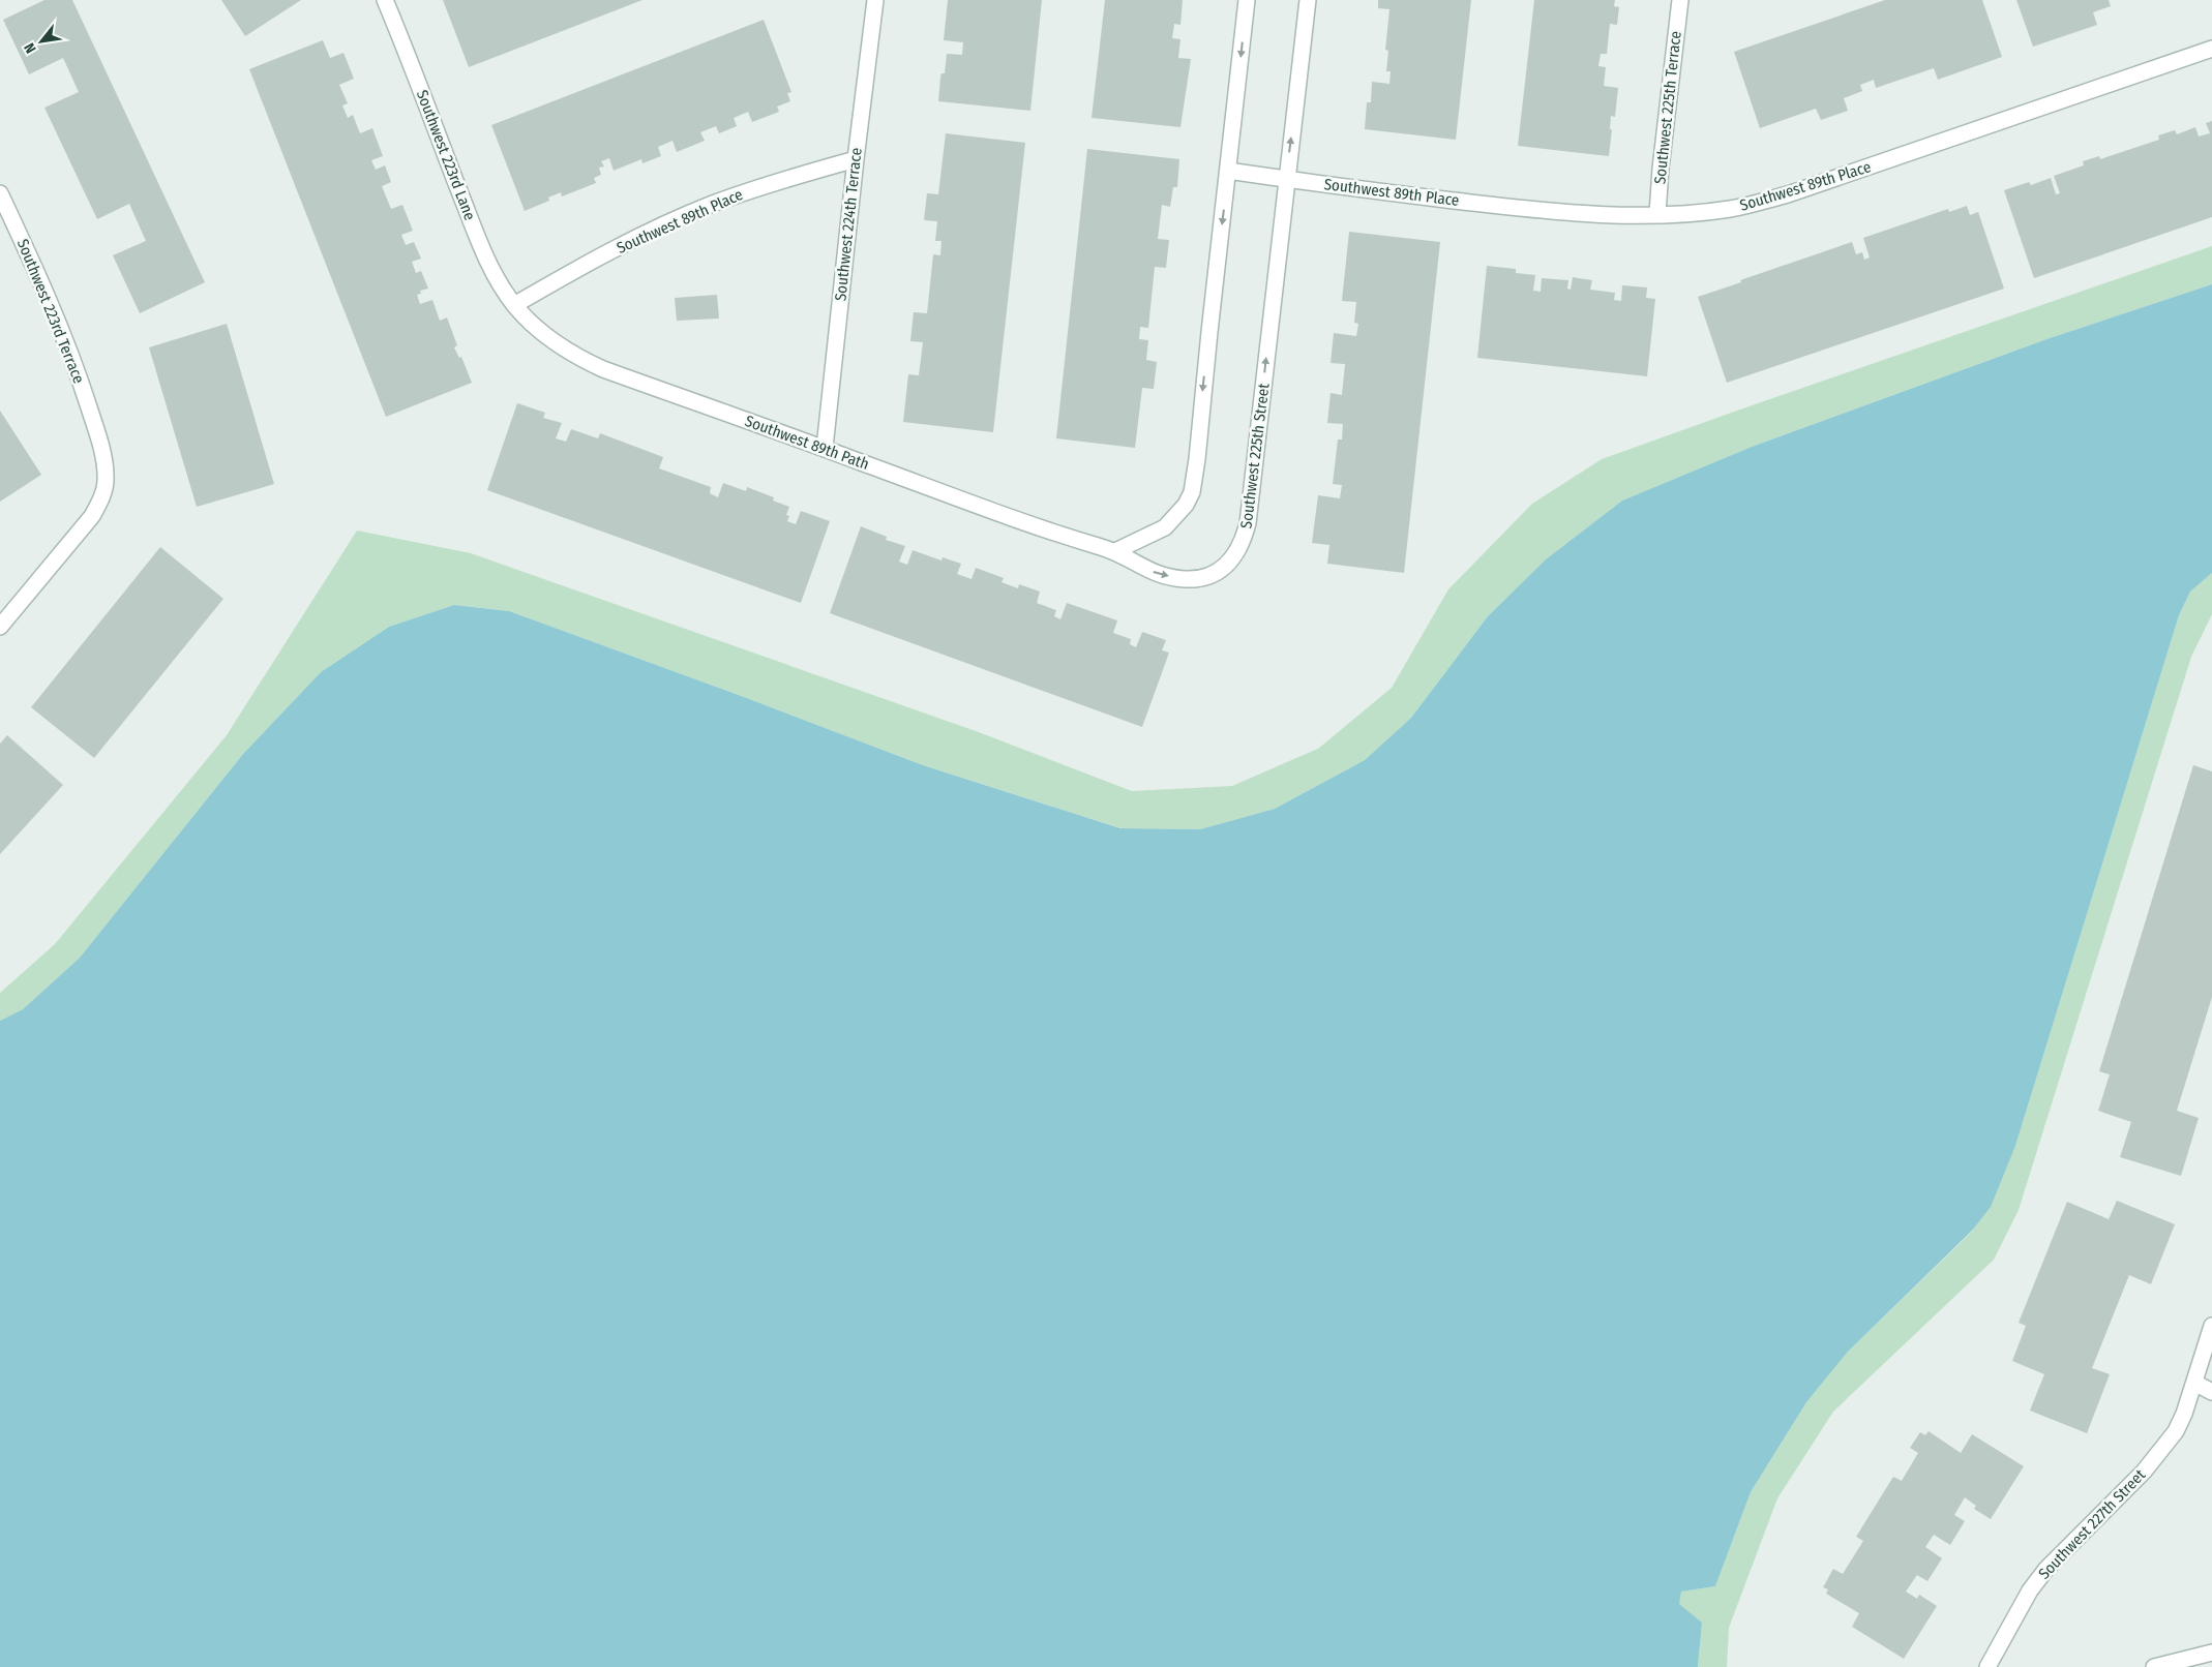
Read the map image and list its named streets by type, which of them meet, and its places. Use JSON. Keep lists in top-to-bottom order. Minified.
{"streets":{"street":["Southwest 225th Terrace","Southwest 223rd Lane","Southwest 89th Place","Southwest 224th Terrace","Southwest 223rd Terrace","Southwest 89th Path","Southwest 225th Street","Southwest 227th Street"]},"crossings":[["Southwest 225th Terrace","Southwest 89th Place"],["Southwest 223rd Lane","Southwest 89th Place"],["Southwest 223rd Lane","Southwest 89th Path"],["Southwest 89th Place","Southwest 224th Terrace"],["Southwest 89th Place","Southwest 89th Path"],["Southwest 89th Place","Southwest 225th Street"],["Southwest 224th Terrace","Southwest 89th Path"],["Southwest 89th Path","Southwest 225th Street"]],"north":"bottom left"}
